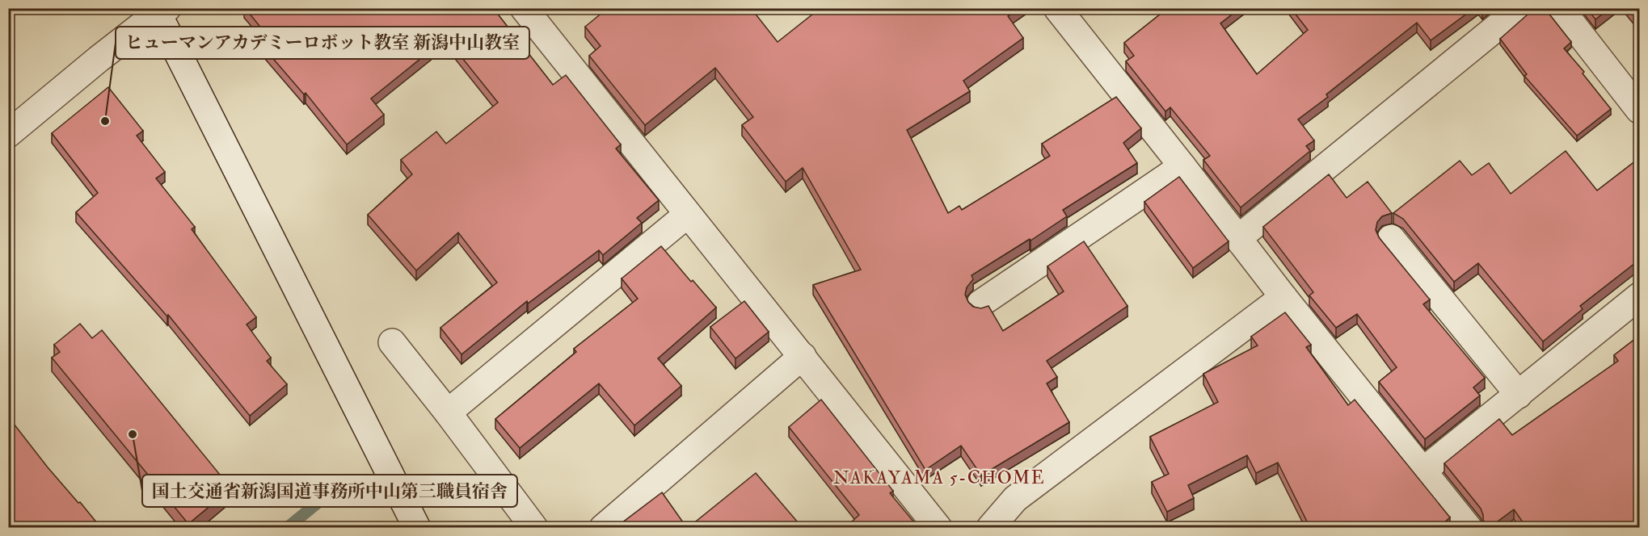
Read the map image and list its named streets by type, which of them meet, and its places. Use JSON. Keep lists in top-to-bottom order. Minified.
{"districts":["NAKAYAMA 5-CHOME"],"places":["ヒューマンアカデミーロボット教室 新潟中山教室","国土交通省新潟国道事務所中山第三職員宿舎"]}
